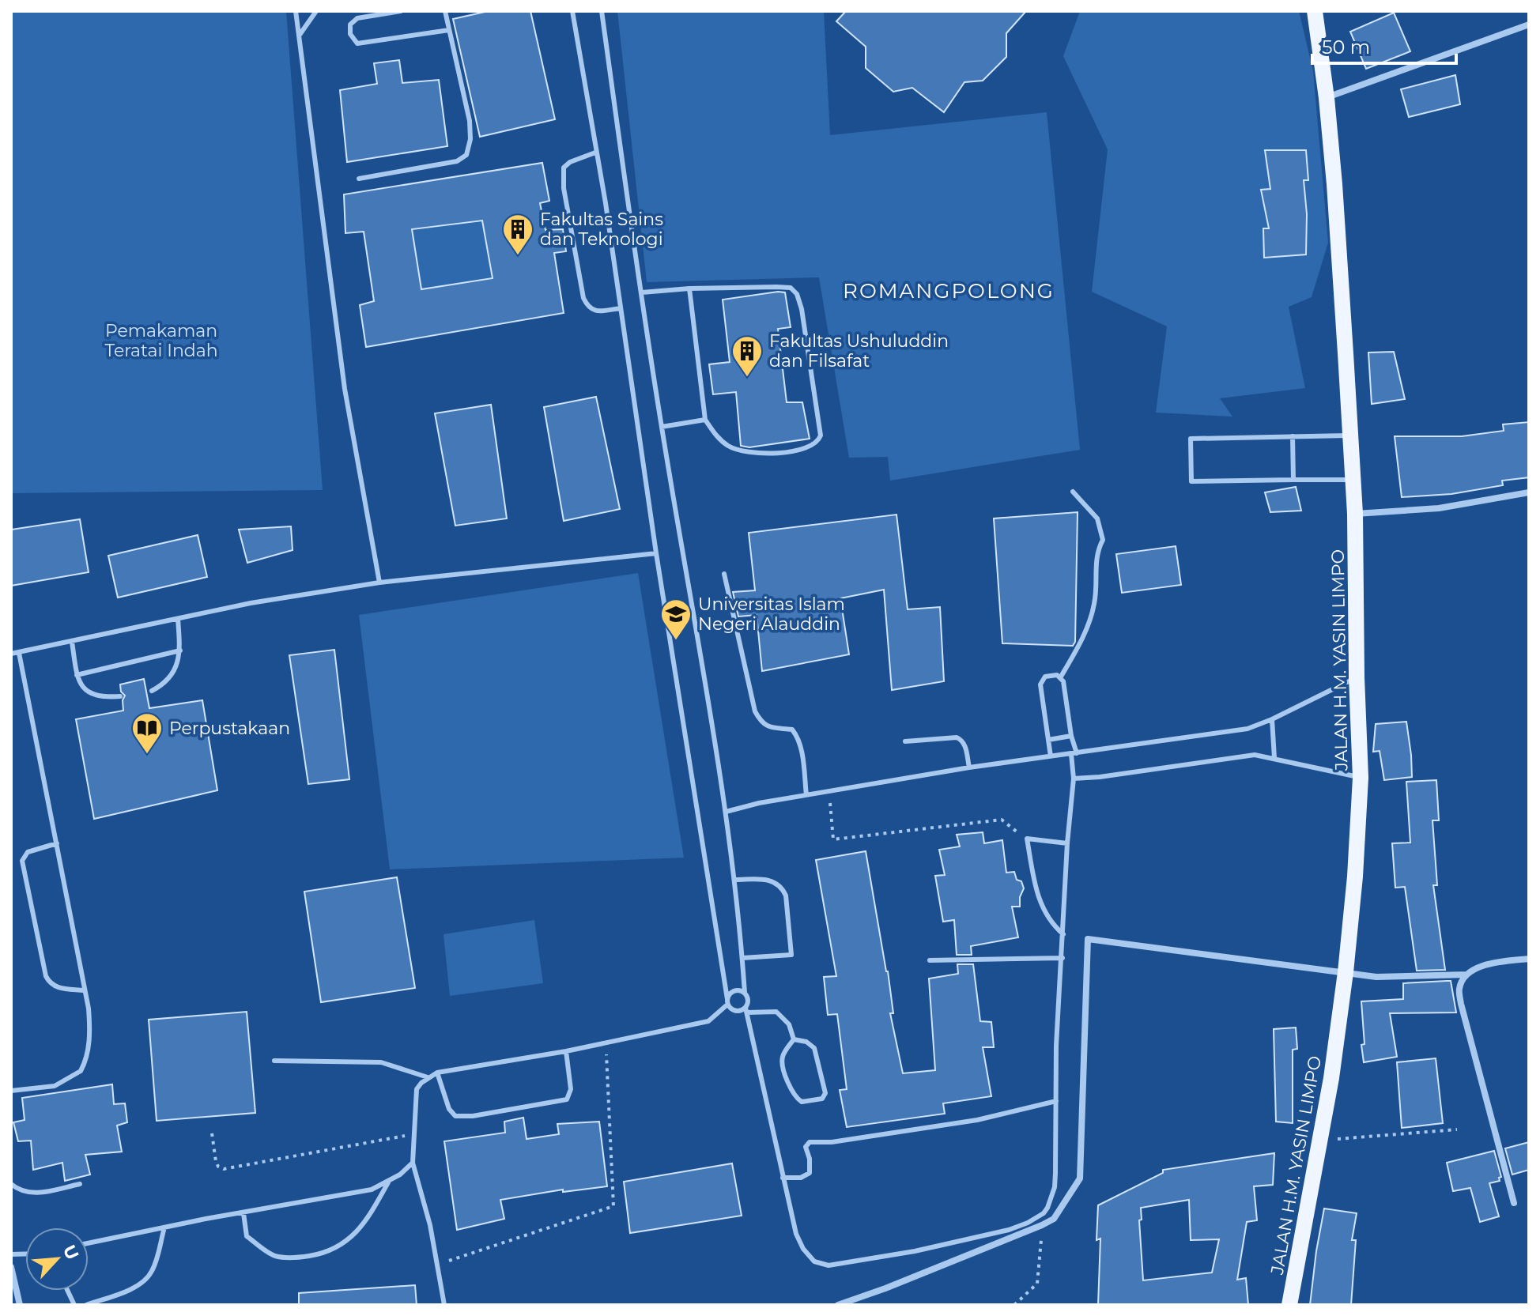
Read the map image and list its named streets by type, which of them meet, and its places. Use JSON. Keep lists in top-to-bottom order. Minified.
{"streets":{"main road":["JALAN H.M. YASIN LIMPO"]},"districts":["ROMANGPOLONG"],"parks":["Pemakaman Teratai Indah"],"places":{"building":["Fakultas Sains dan Teknologi","Fakultas Ushuluddin dan Filsafat"],"school or university":["Universitas Islam Negeri Alauddin"],"library":["Perpustakaan"]},"scale_bar":"50 m","north":"top right"}
